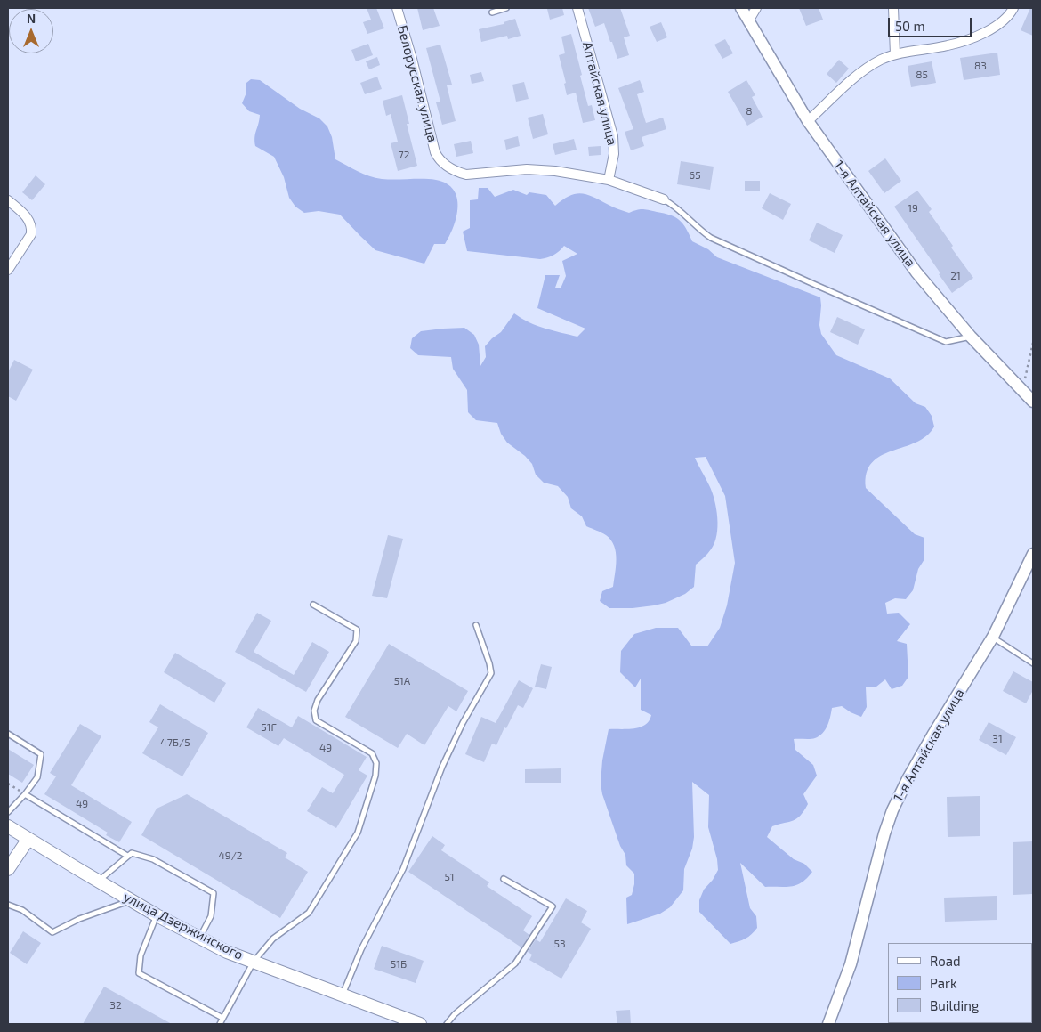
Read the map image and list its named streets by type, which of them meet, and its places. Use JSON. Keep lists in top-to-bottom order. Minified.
{"streets":{"main road":["улица Дзержинского"],"street":["Белорусская улица","Алтайская улица","1-я Алтайская улица"]},"crossings":[["Белорусская улица","Алтайская улица"]],"house_numbers":["83","85","8","72","65","19","21","51А","51Г","31","47Б/5","49","49","49/2","51","53","51Б","32"],"legend":["Road","Park","Building"],"scale_bar":"50 m","north":"top"}
